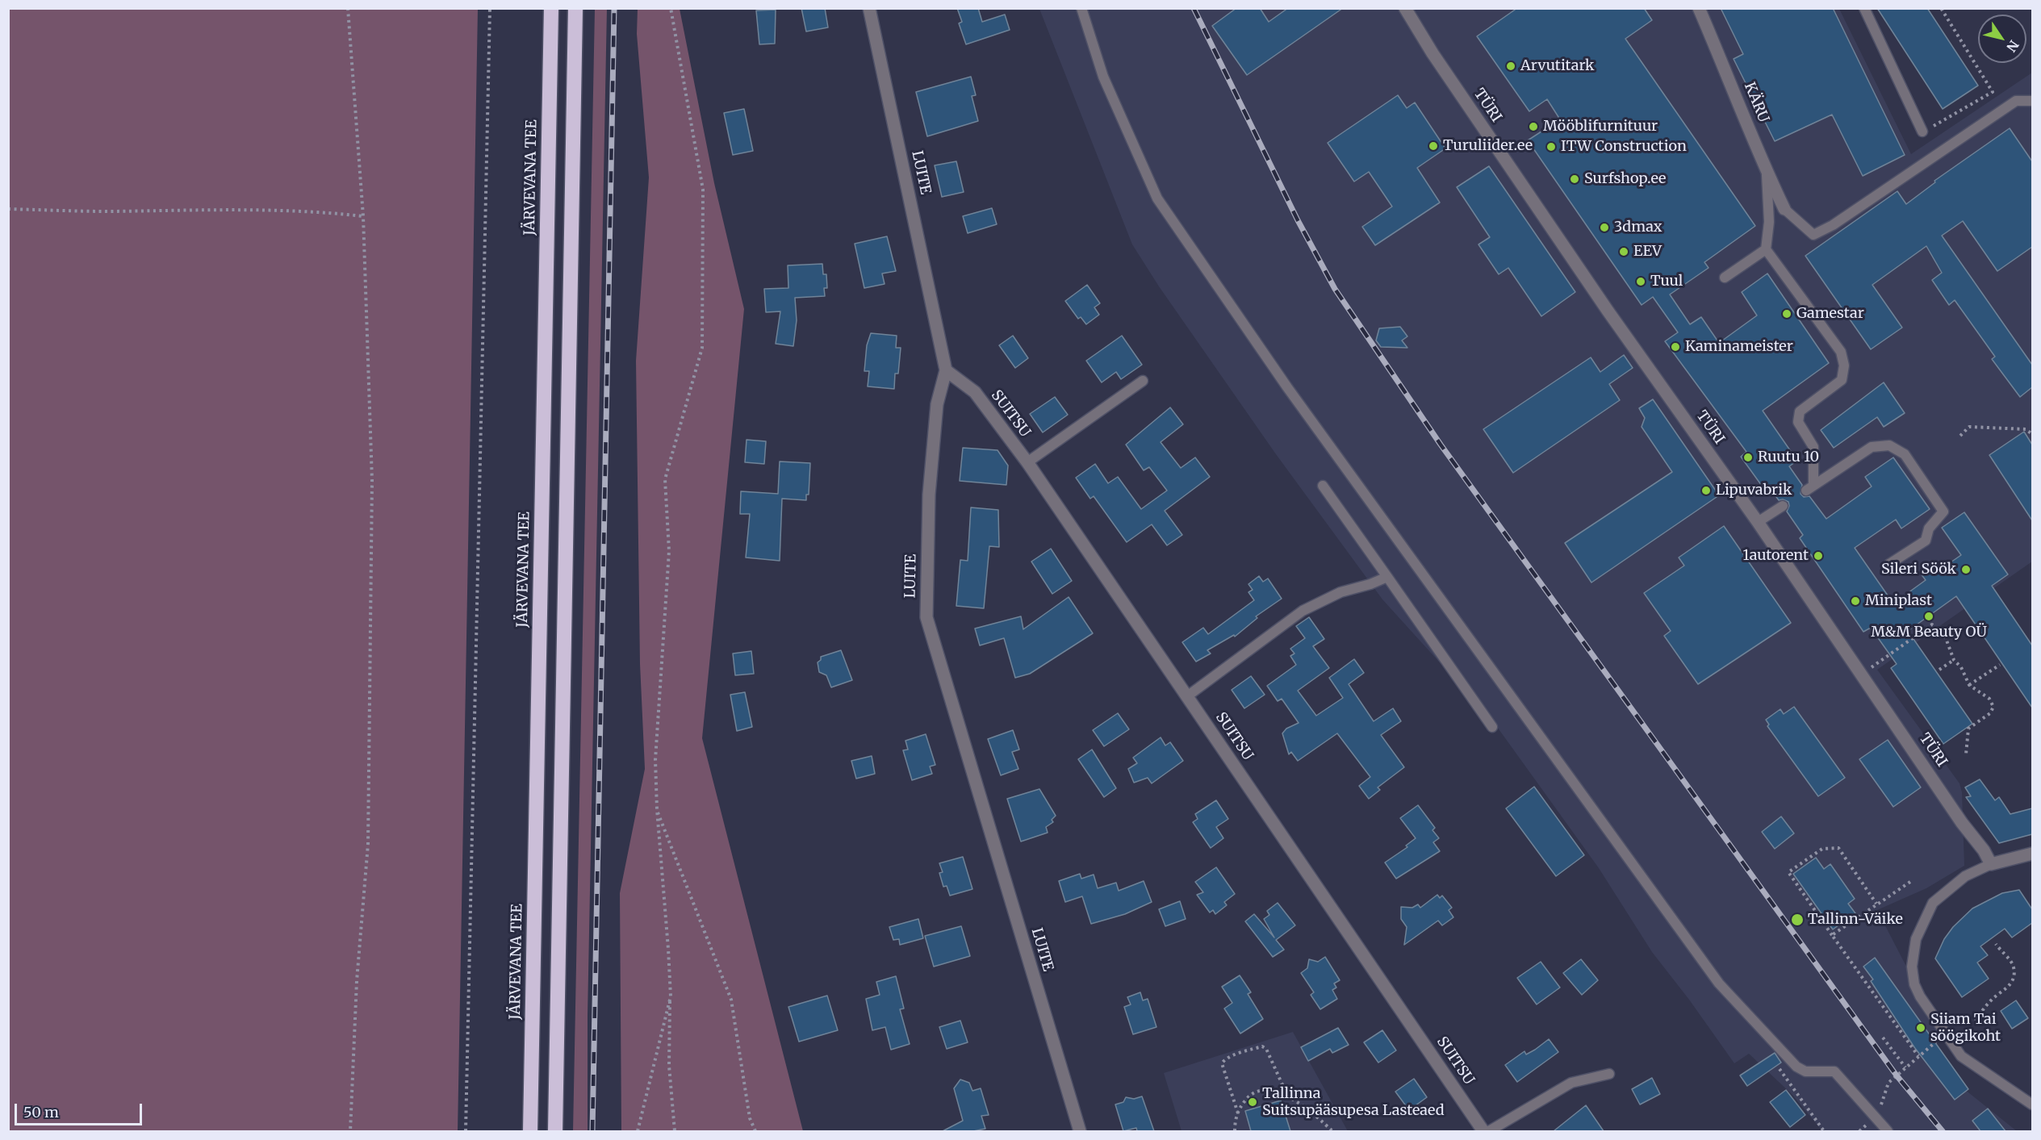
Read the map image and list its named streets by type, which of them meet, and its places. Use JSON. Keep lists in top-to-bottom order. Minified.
{"streets":{"highway":["JÄRVEVANA TEE"],"street":["KÄRU","TÜRI","LUITE","SUITSU"]},"crossings":[["LUITE","SUITSU"]],"places":["Arvutitark","Mööblifurnituur","Turuliider.ee","ITW Construction","Surfshop.ee","3dmax","EEV","Tuul","Gamestar","Kaminameister","Ruutu 10","Lipuvabrik","1autorent","Sileri Söök","Miniplast","M&M Beauty OÜ","Tallinn-Väike","Siiam Tai söögikoht","Tallinna Suitsupääsupesa Lasteaed"],"scale_bar":"50 m","north":"bottom right"}
